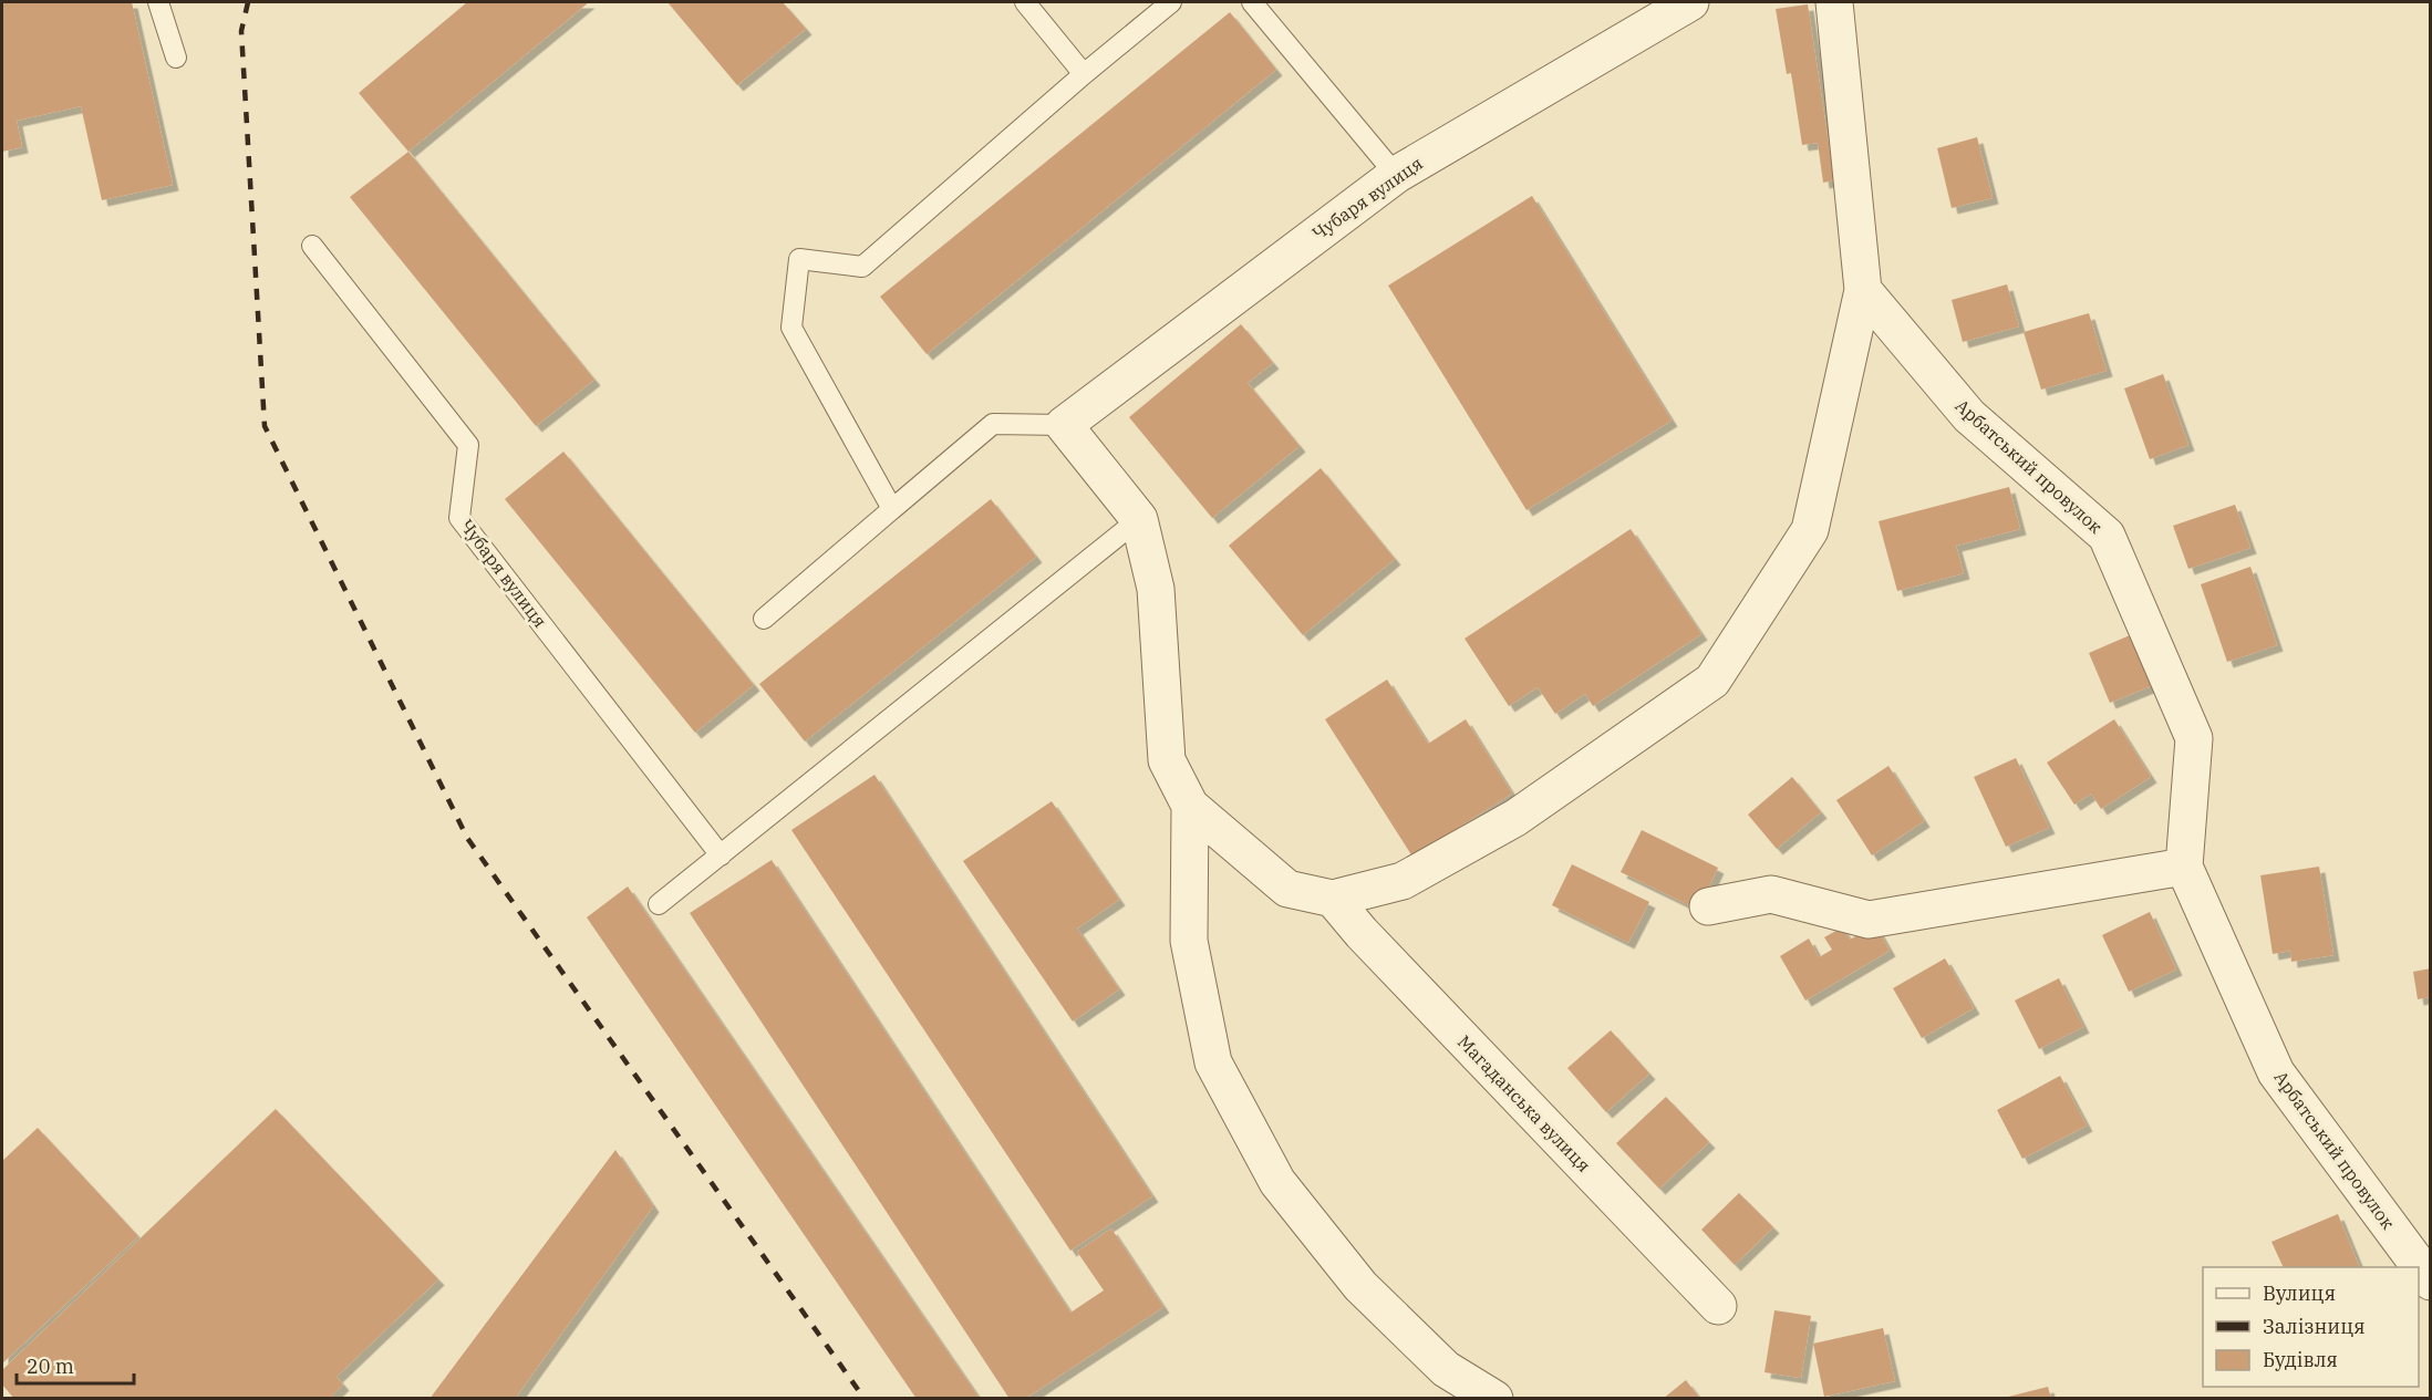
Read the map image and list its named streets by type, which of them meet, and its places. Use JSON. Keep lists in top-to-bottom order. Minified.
{"streets":{"street":["Чубаря вулиця","Арбатський провулок","Магаданська вулиця"]},"legend":["Вулиця","Залізниця","Будівля"],"scale_bar":"20 m"}
